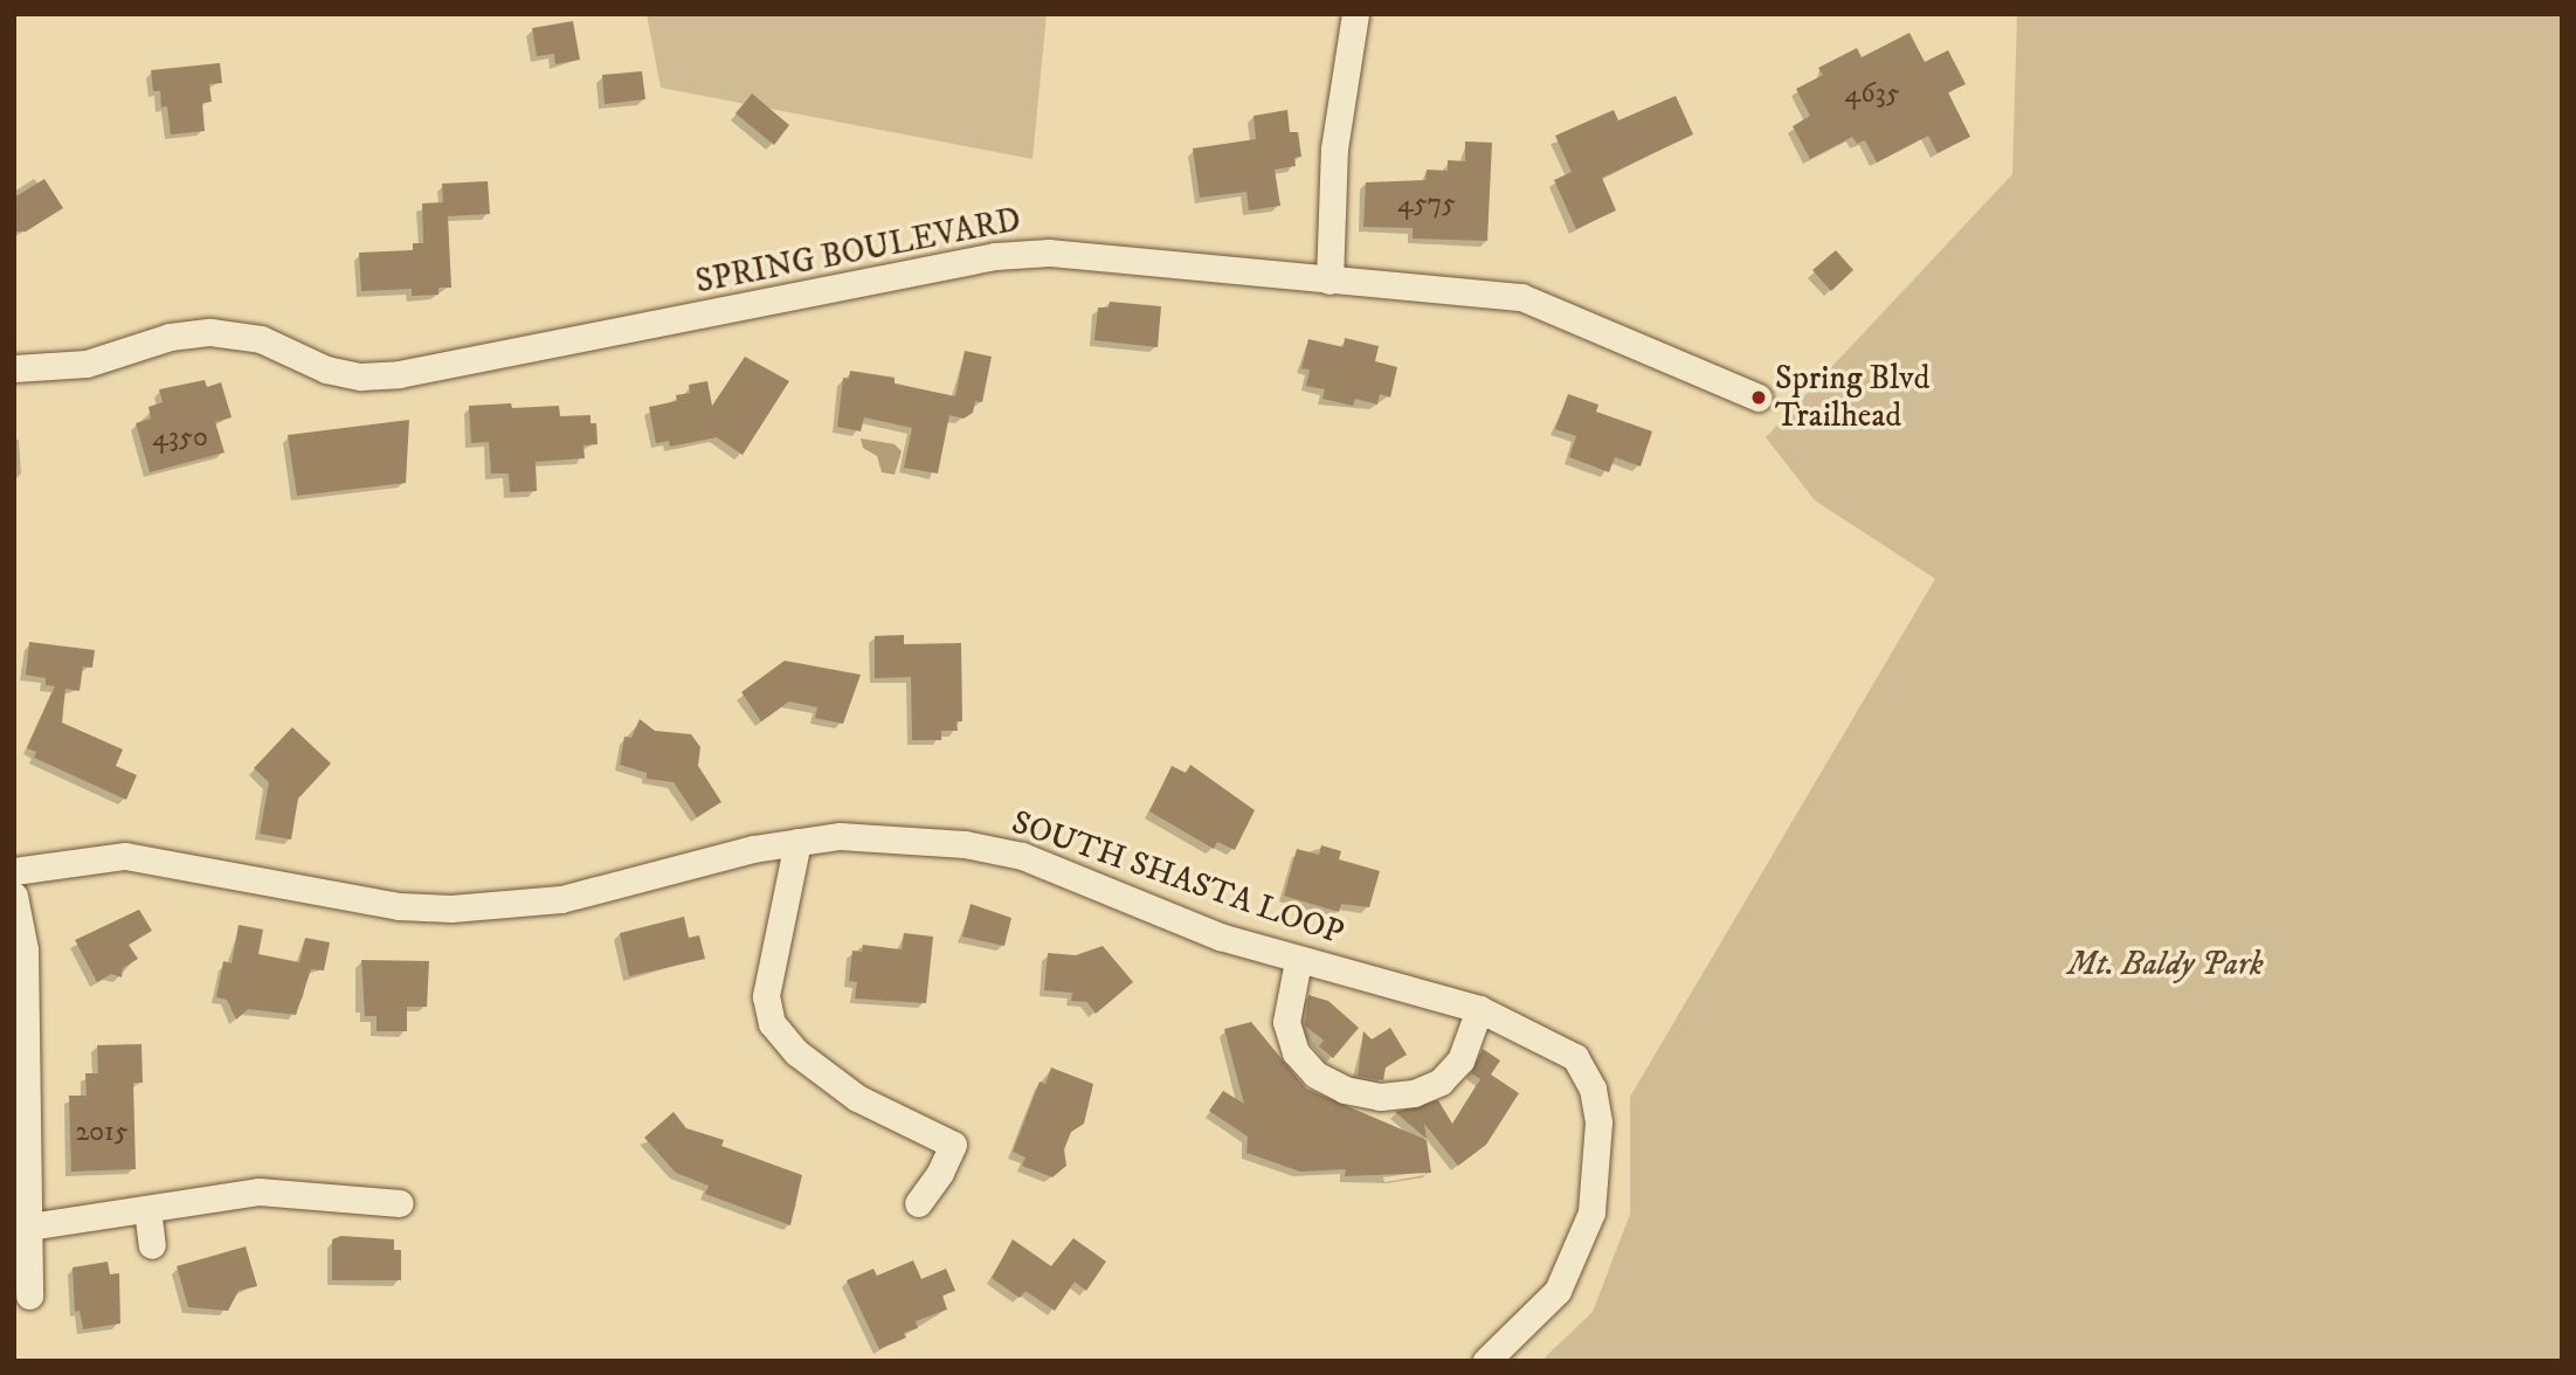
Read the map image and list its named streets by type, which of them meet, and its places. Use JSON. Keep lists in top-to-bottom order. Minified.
{"streets":{"street":["SPRING BOULEVARD","SOUTH SHASTA LOOP"]},"parks":["Mt. Baldy Park"],"places":["Spring Blvd Trailhead"],"house_numbers":["4635","4575","4350","2015"]}
